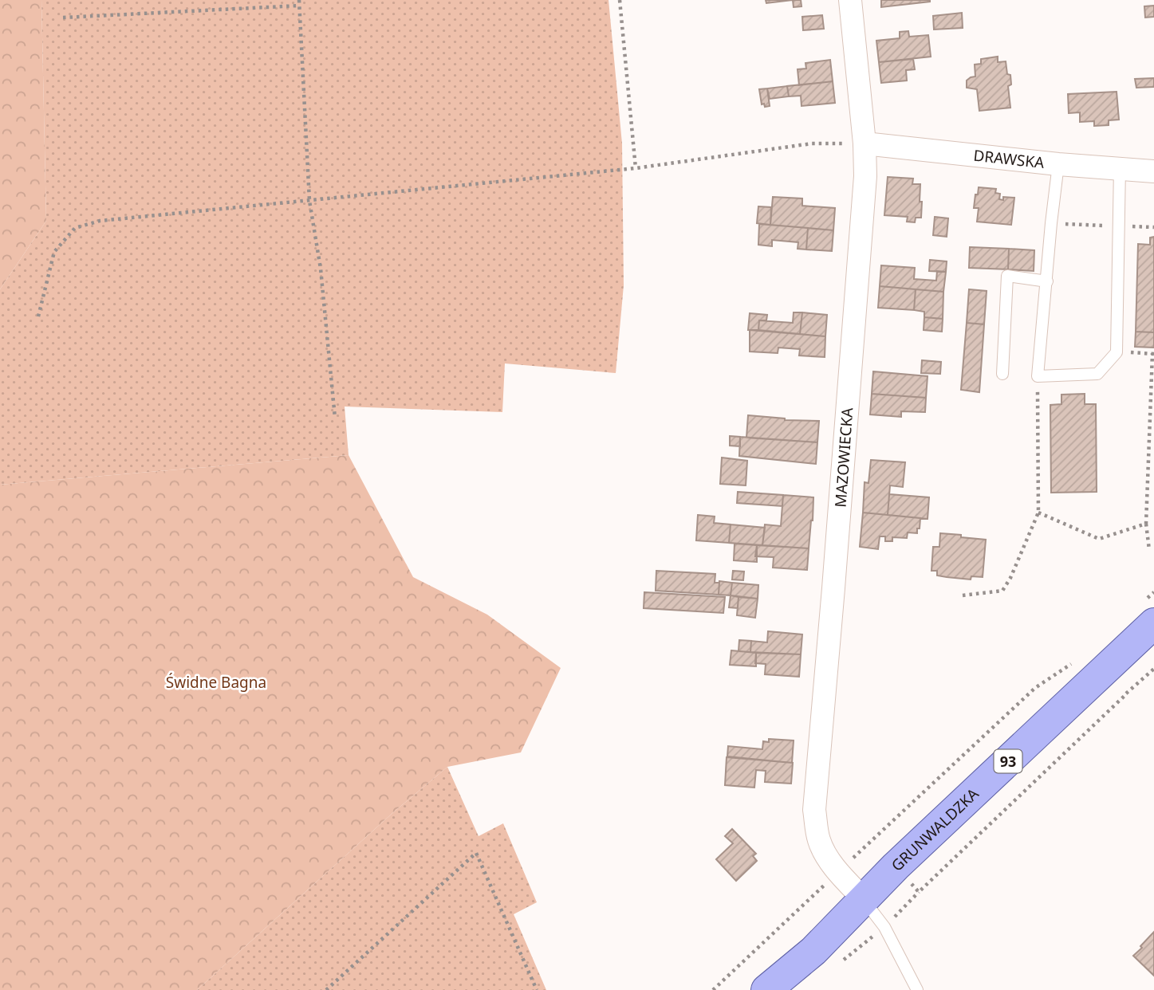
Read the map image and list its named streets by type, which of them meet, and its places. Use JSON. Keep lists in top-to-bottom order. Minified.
{"streets":{"main road":["93","GRUNWALDZKA"],"street":["DRAWSKA","MAZOWIECKA"]},"crossings":[["DRAWSKA","MAZOWIECKA"],["MAZOWIECKA","GRUNWALDZKA"]],"parks":["Świdne Bagna"]}
